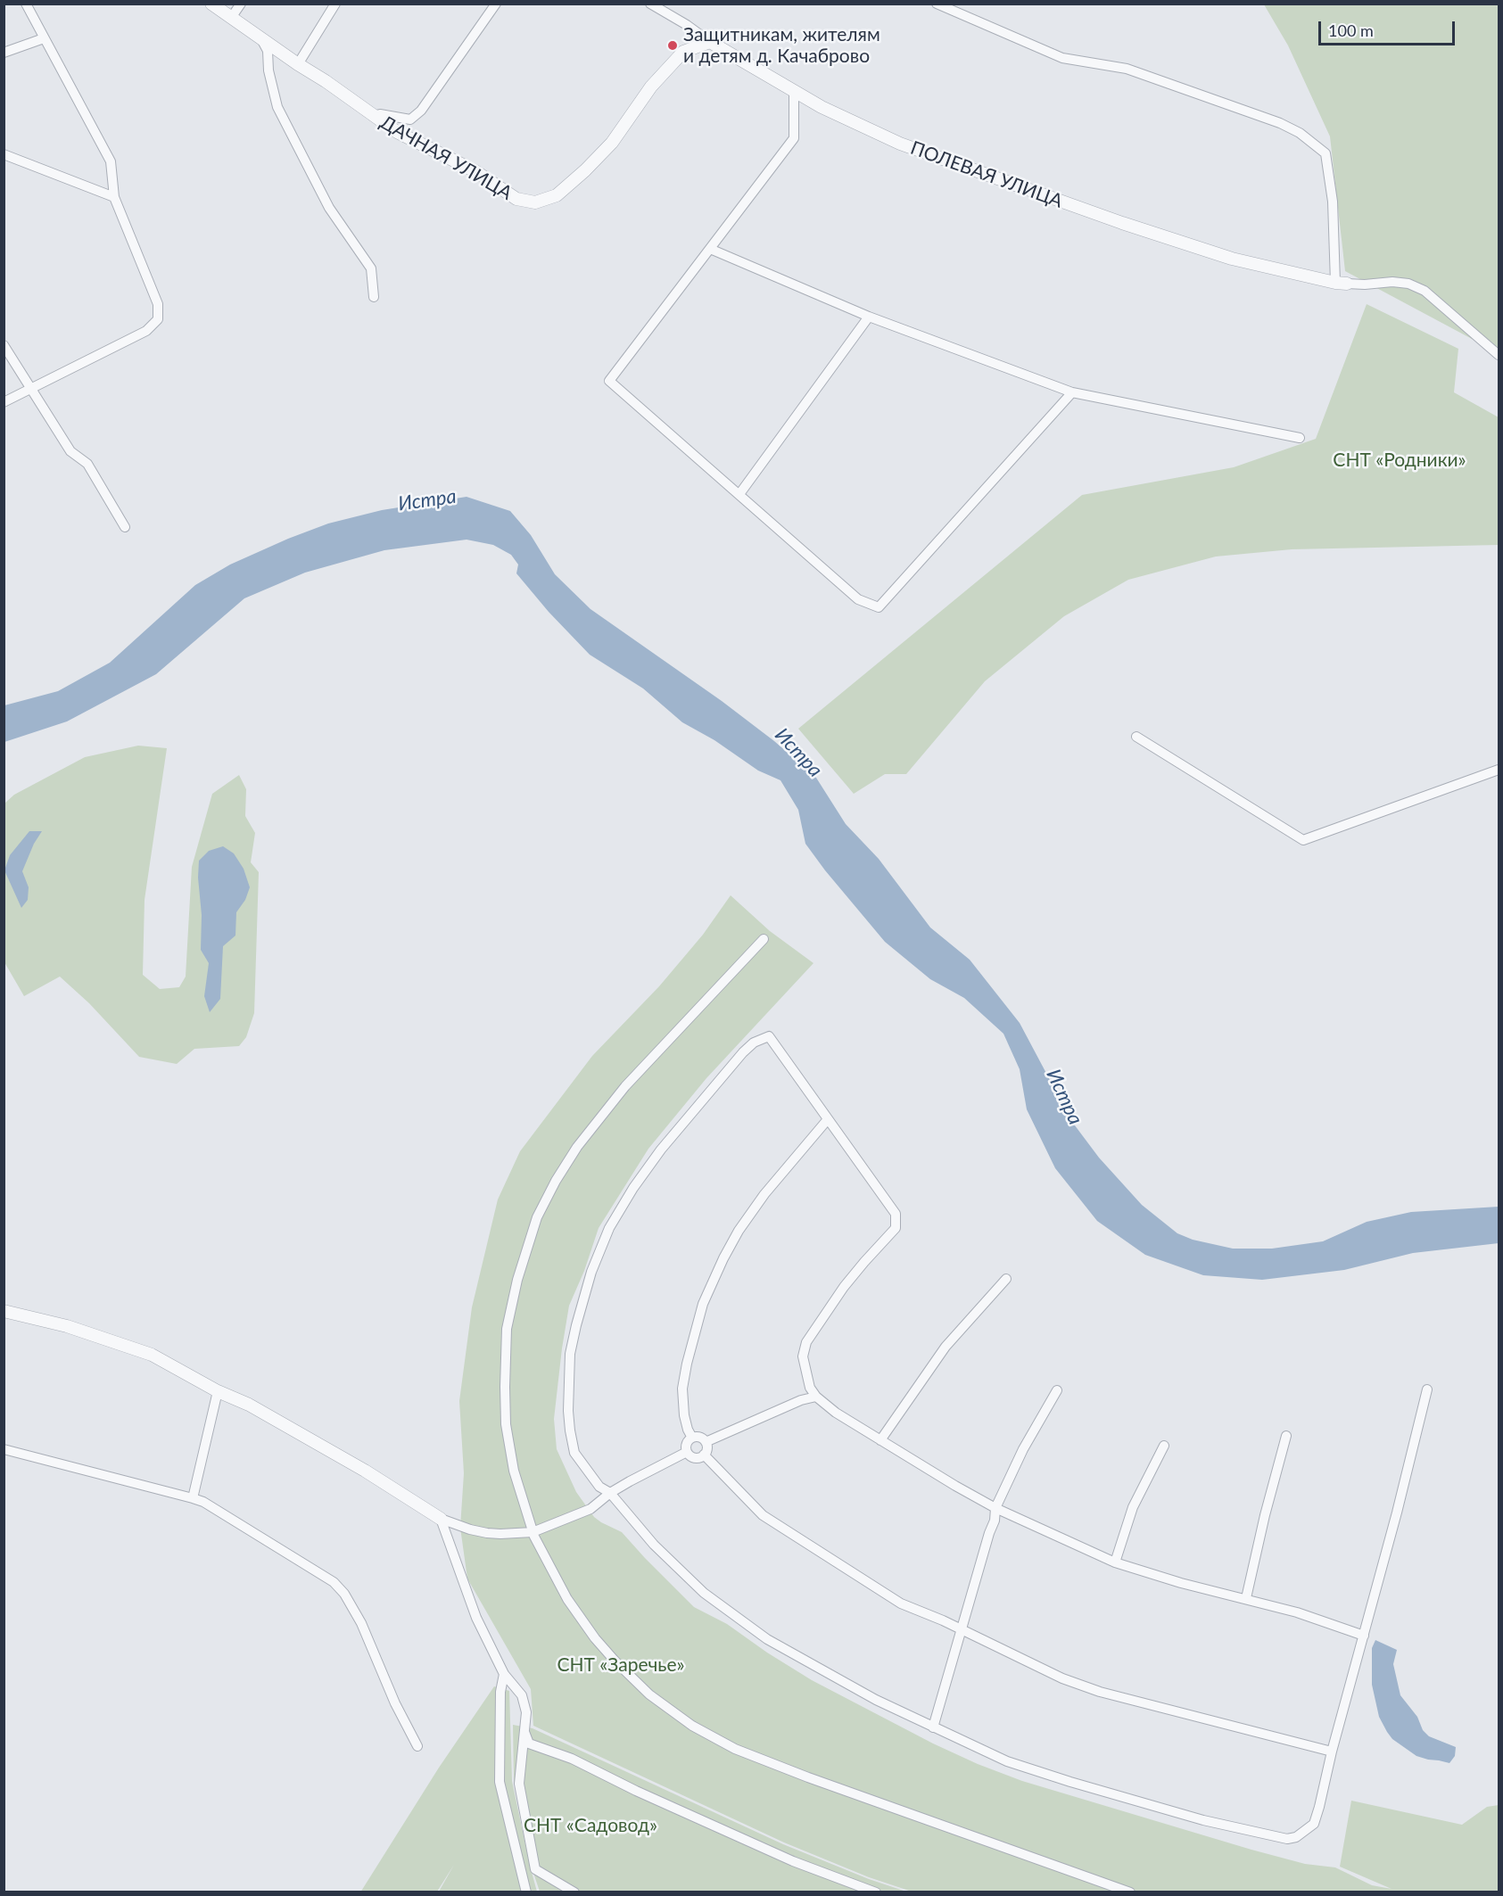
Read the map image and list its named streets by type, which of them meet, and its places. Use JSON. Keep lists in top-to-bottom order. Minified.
{"streets":{"street":["ДАЧНАЯ УЛИЦА","ПОЛЕВАЯ УЛИЦА"]},"crossings":[["ДАЧНАЯ УЛИЦА","ПОЛЕВАЯ УЛИЦА"]],"water":["Истра"],"parks":["СНТ «Родники»","СНТ «Заречье»","СНТ «Садовод»"],"places":["Защитникам, жителям и детям д. Качаброво"],"scale_bar":"100 m"}
